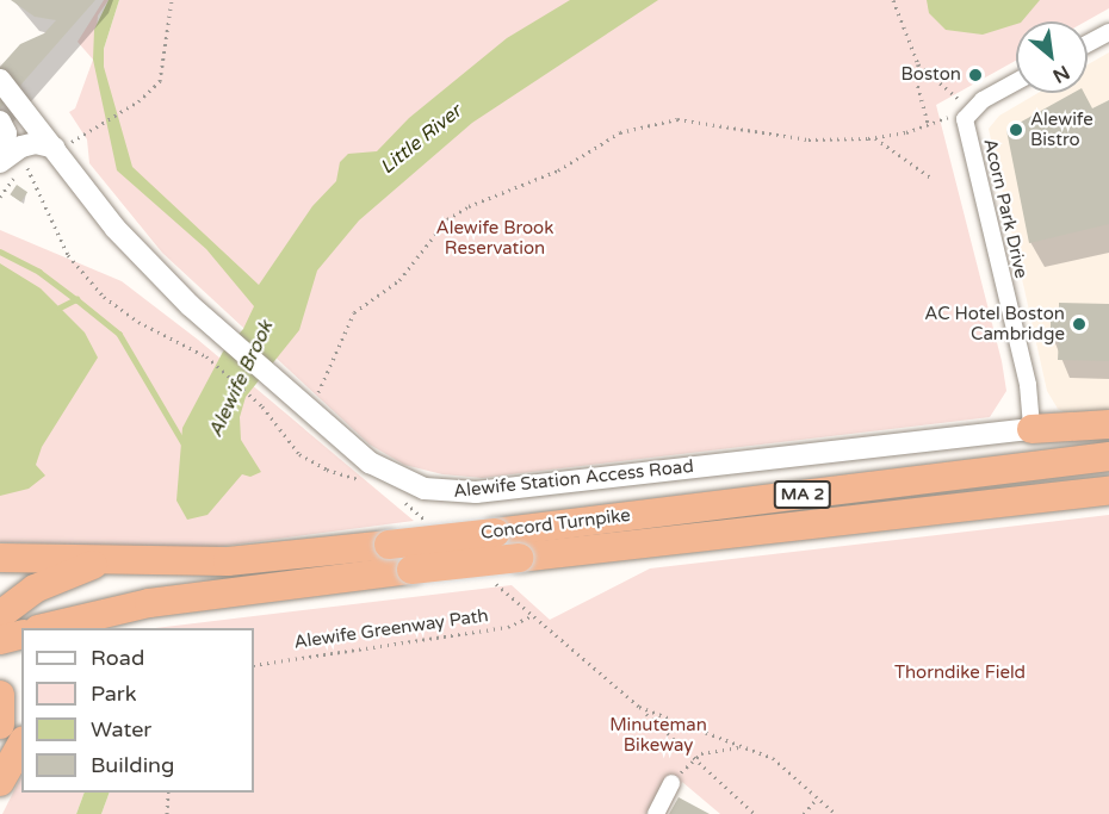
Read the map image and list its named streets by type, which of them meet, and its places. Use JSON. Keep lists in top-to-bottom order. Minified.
{"streets":{"highway":["MA 2","Concord Turnpike"],"main road":["Alewife Station Access Road"],"street":["Acorn Park Drive"],"path":["Alewife Greenway Path"]},"crossings":[["Acorn Park Drive","Alewife Station Access Road"]],"water":["Little River","Alewife Brook"],"parks":["Alewife Brook Reservation","Thorndike Field","Minuteman Bikeway"],"places":["Boston","Alewife Bistro","AC Hotel Boston Cambridge"],"legend":["Road","Park","Water","Building"],"north":"bottom right"}
